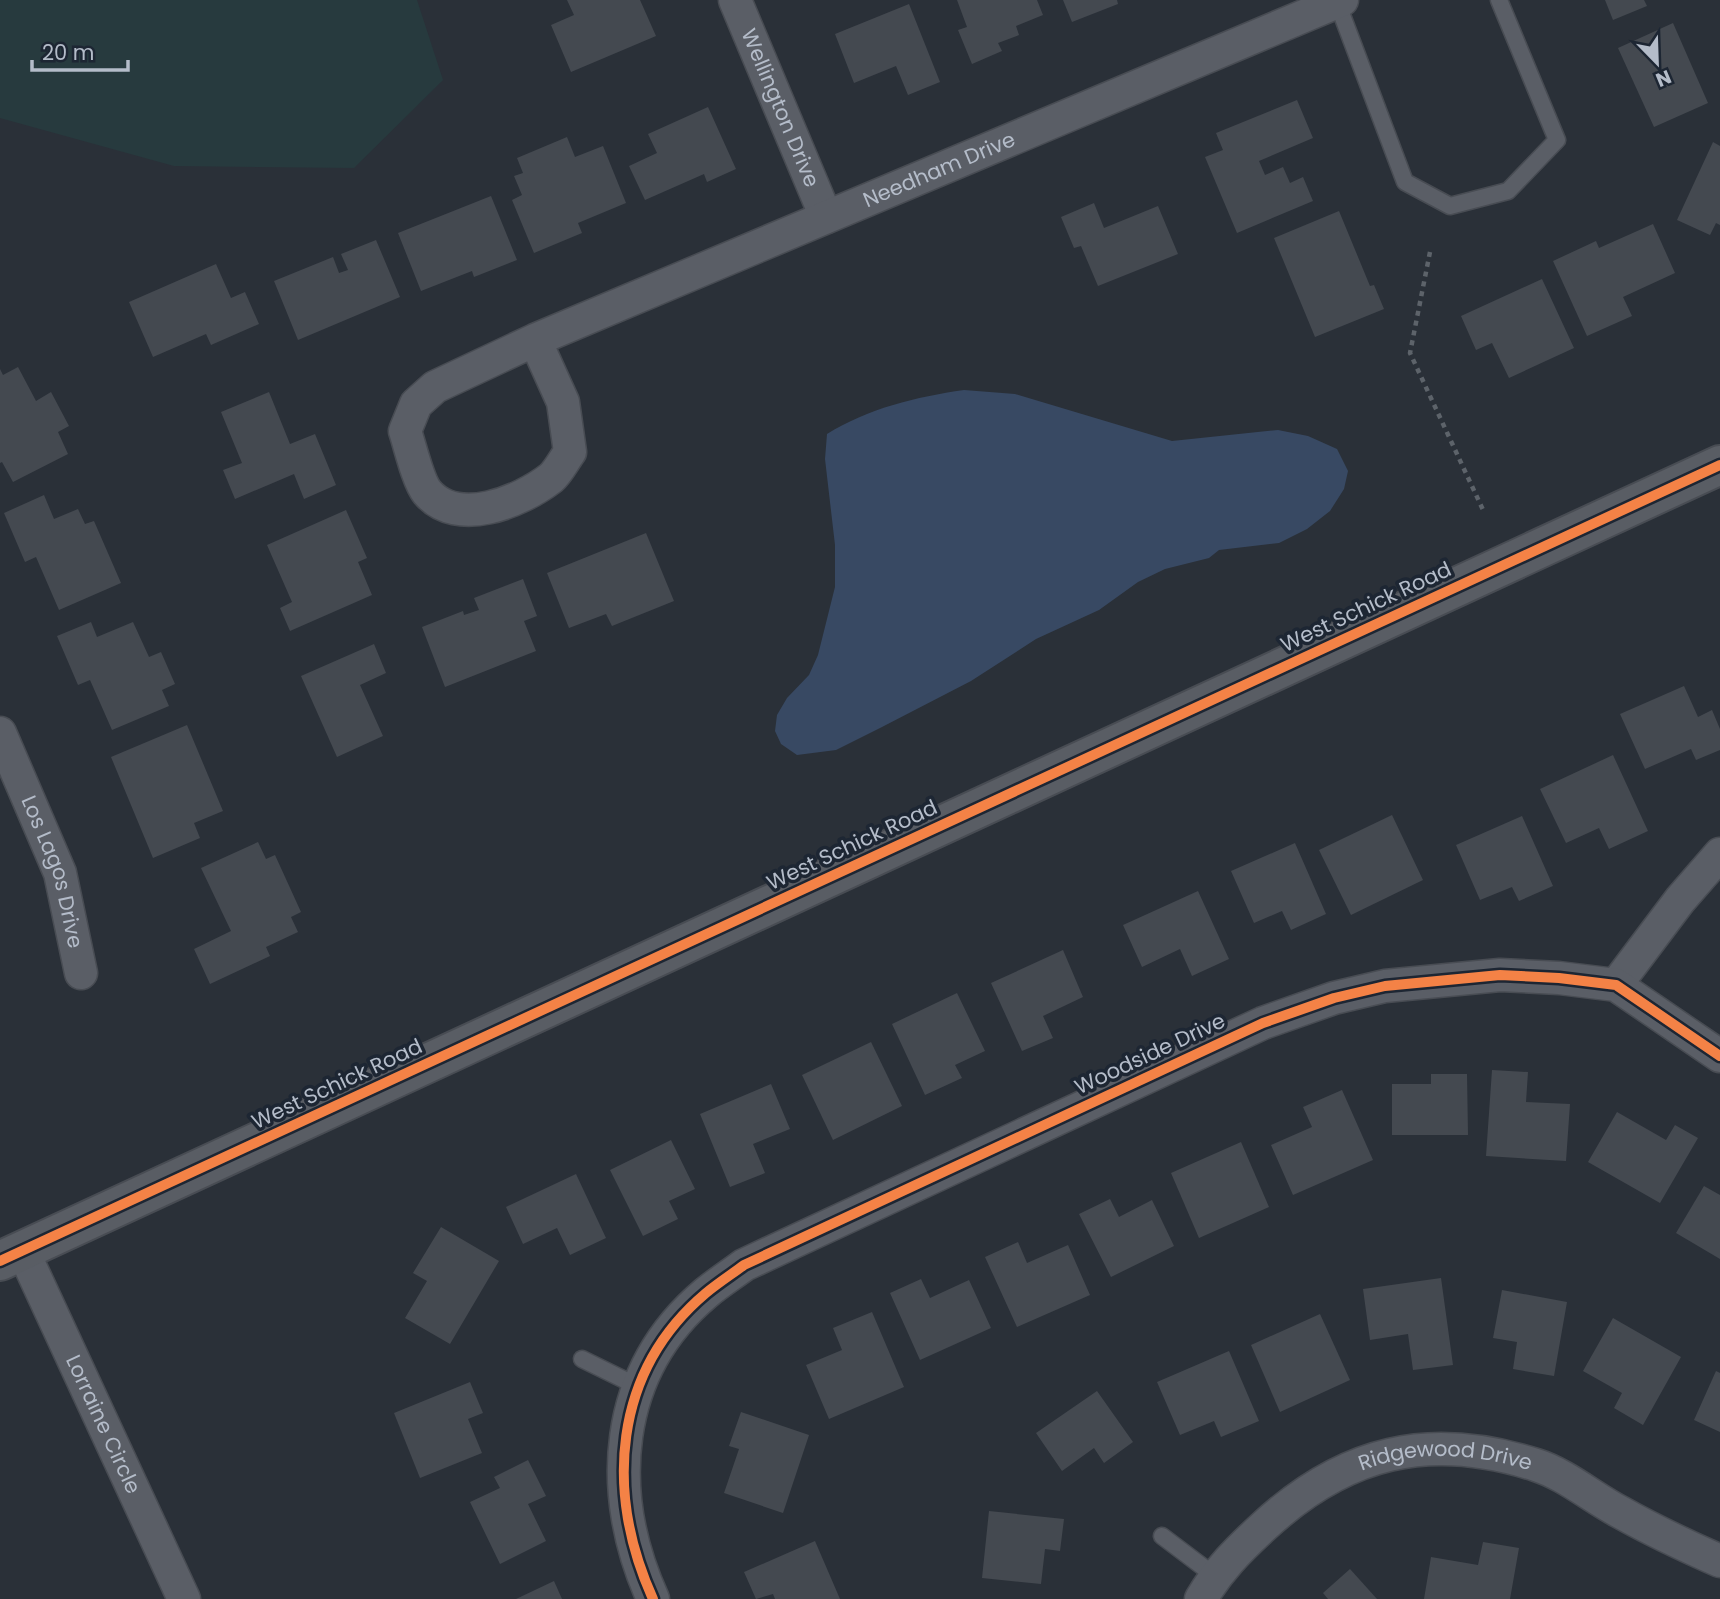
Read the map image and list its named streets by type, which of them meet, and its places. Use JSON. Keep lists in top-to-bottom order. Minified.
{"streets":{"street":["Wellington Drive","Needham Drive","West Schick Road","Los Lagos Drive","Woodside Drive","Lorraine Circle","Ridgewood Drive"]},"crossings":[["Wellington Drive","Needham Drive"],["West Schick Road","Lorraine Circle"]],"scale_bar":"20 m","north":"bottom right"}
